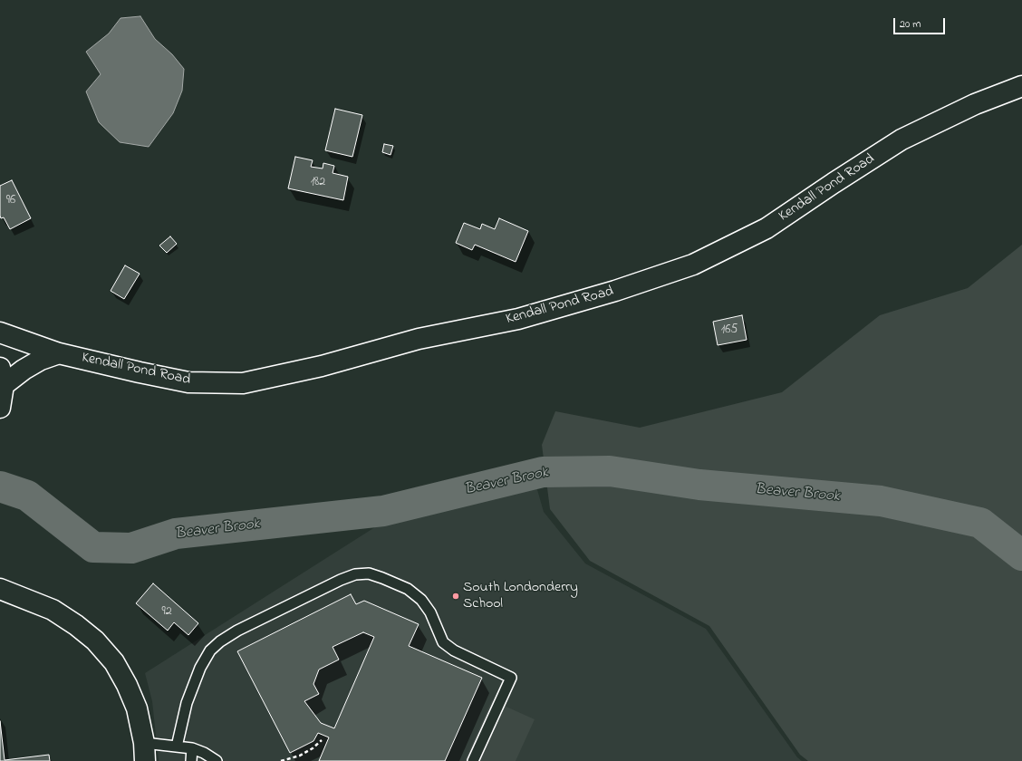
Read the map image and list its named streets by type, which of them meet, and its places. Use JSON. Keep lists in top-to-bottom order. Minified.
{"streets":{"street":["Kendall Pond Road"]},"water":["Beaver Brook"],"places":["South Londonderry School"],"house_numbers":["182","96","165","92"],"scale_bar":"20 m"}
